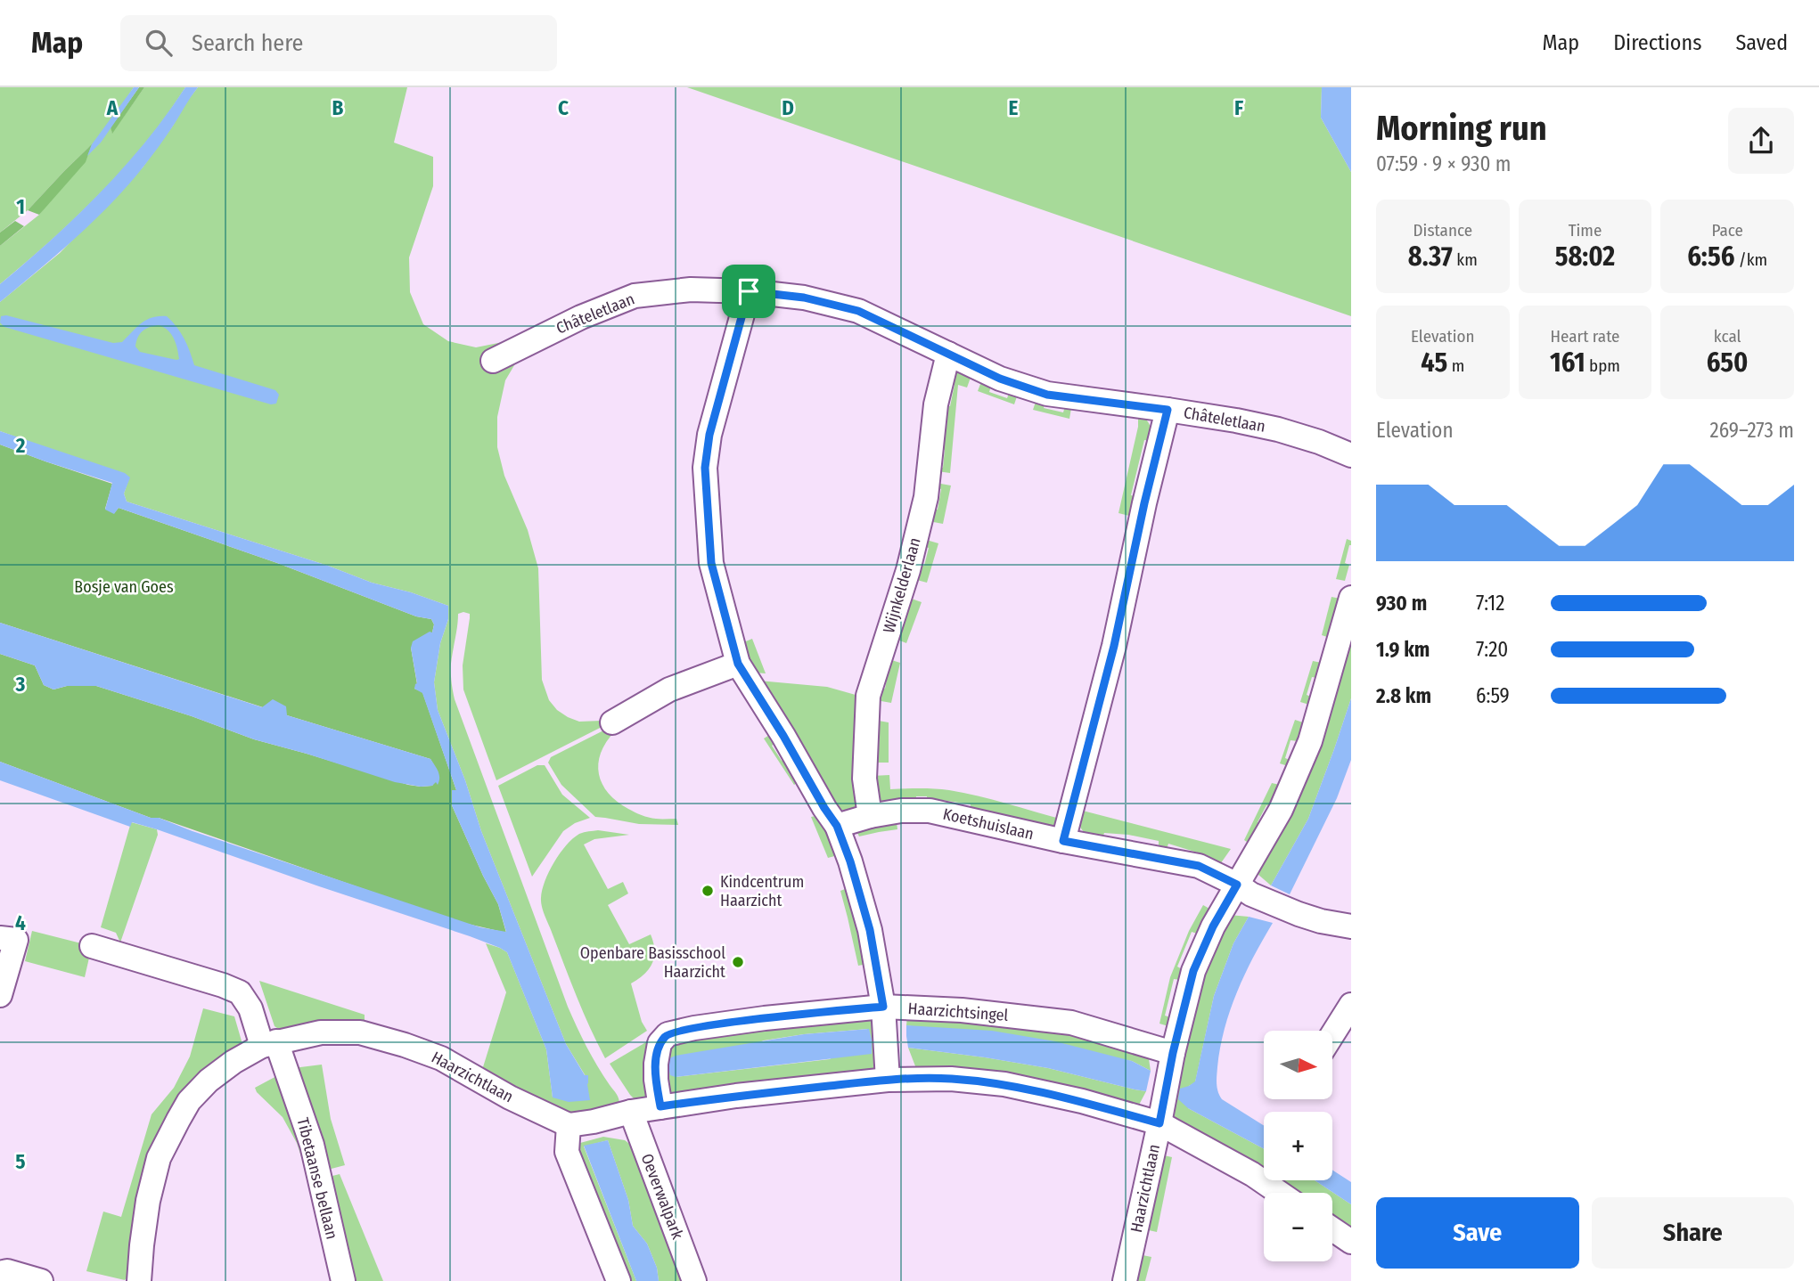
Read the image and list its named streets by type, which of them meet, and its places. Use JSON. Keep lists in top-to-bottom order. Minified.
{"streets":{"street":["Châteletlaan","Wijnkelderlaan","Koetshuislaan","Haarzichtsingel","Haarzichtlaan","Tibetaanse bellaan","Oeverwalpark"]},"crossings":[["Châteletlaan","Wijnkelderlaan"],["Wijnkelderlaan","Koetshuislaan"],["Koetshuislaan","Haarzichtlaan"],["Haarzichtsingel","Haarzichtlaan"],["Haarzichtlaan","Tibetaanse bellaan"]],"parks":["Bosje van Goes"],"places":["Kindcentrum Haarzicht","Openbare Basisschool Haarzicht"],"north":"right","page":{"header":"Map","search":"Search here","nav":["Map","Directions","Saved"],"heading":["Morning run","07:59 · 9 × 930 m"],"stats":[["Distance","8.37 km"],["Time","58:02"],["Pace","6:56 /km"],["Elevation","45 m"],["Heart rate","161 bpm"],["kcal","650"]],"chart":["Elevation","269–273 m"],"list":[{"name":"930 m","note":"7:12"},{"name":"1.9 km","note":"7:20"},{"name":"2.8 km","note":"6:59"}],"map_buttons":["+","−"],"buttons":["Save","Share"]},"grid":{"columns":["A","B","C","D","E","F"],"rows":["1","2","3","4","5"]}}
